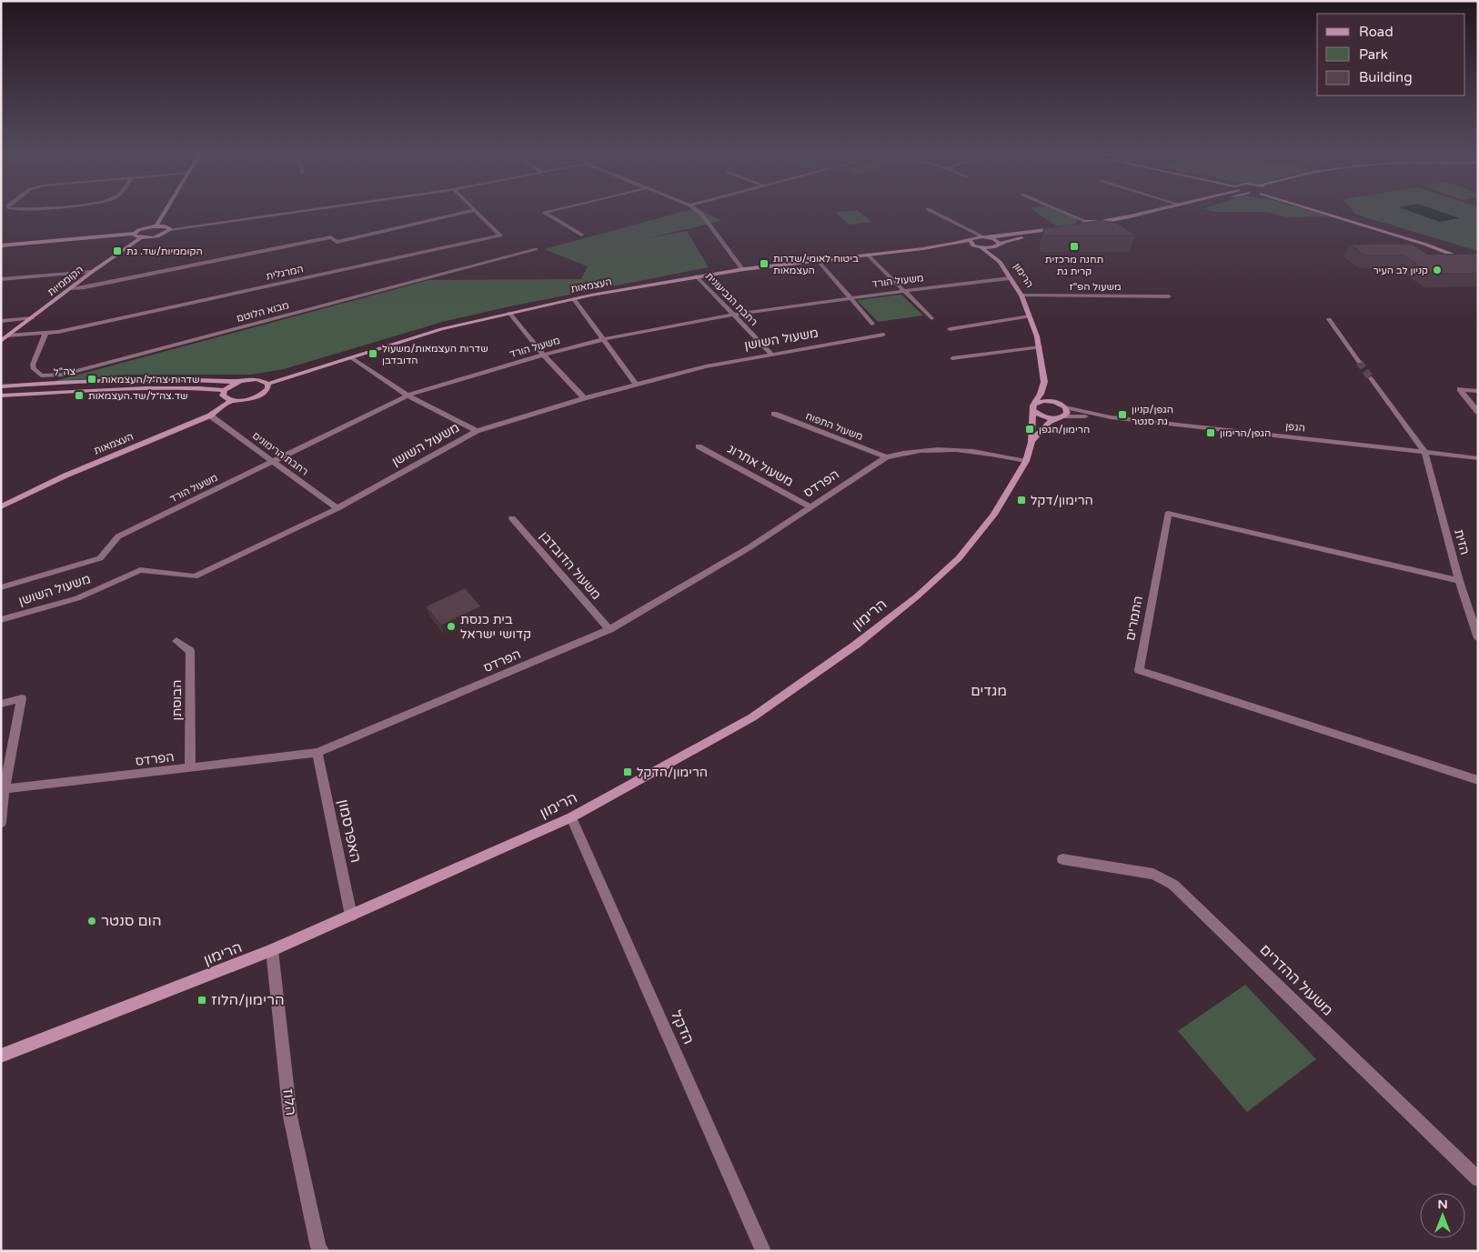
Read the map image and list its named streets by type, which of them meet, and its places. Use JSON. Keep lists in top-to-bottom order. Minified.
{"streets":{"street":["המרגלית","הרימון","הקוממיות","משעול הורד","העצמאות","משעול הפ\"ז","רחבת הגביעונית","מבוא הלוטם","משעול השושן","צה\"ל","משעול התפוח","הגפן","רחבת הרימונים","משעול אתרוג","הפרדס","הזית","משעול הדובדבן","התמרים","הבוסתן","האפרסמון","משעול ההדרים","הדקל","הלוז"]},"crossings":[["המרגלית","הקוממיות"],["המרגלית","מבוא הלוטם"],["הרימון","משעול הורד"],["הרימון","העצמאות"],["הרימון","משעול הפ\"ז"],["הרימון","הגפן"],["הרימון","הפרדס"],["הרימון","האפרסמון"],["הרימון","הדקל"],["הרימון","הלוז"],["משעול הורד","רחבת הגביעונית"],["משעול הורד","רחבת הרימונים"],["העצמאות","רחבת הגביעונית"],["העצמאות","צה\"ל"],["העצמאות","רחבת הרימונים"],["רחבת הגביעונית","משעול השושן"],["משעול השושן","רחבת הרימונים"],["משעול התפוח","הפרדס"],["הגפן","הזית"],["משעול אתרוג","הפרדס"],["הפרדס","משעול הדובדבן"],["הפרדס","הבוסתן"],["הפרדס","האפרסמון"],["הזית","התמרים"]],"districts":["מגדים"],"places":{"transit":["תחנה מרכזית קרית גת","הקוממיות/שד. גת","ביטוח לאומי/שדרות העצמאות","שדרות העצמאות/משעול הדובדבן","שדרות צה״ל/העצמאות","שד.צה״ל/שד.העצמאות","הגפן/קניון גת סנטר","הרימון/הגפן","הגפן/הרימון","הרימון/דקל","הרימון/הדקל","הרימון/הלוז"],"other":["קניון לב העיר","בית כנסת קדושי ישראל","הום סנטר"]},"legend":["Road","Park","Building"],"north":"top"}
